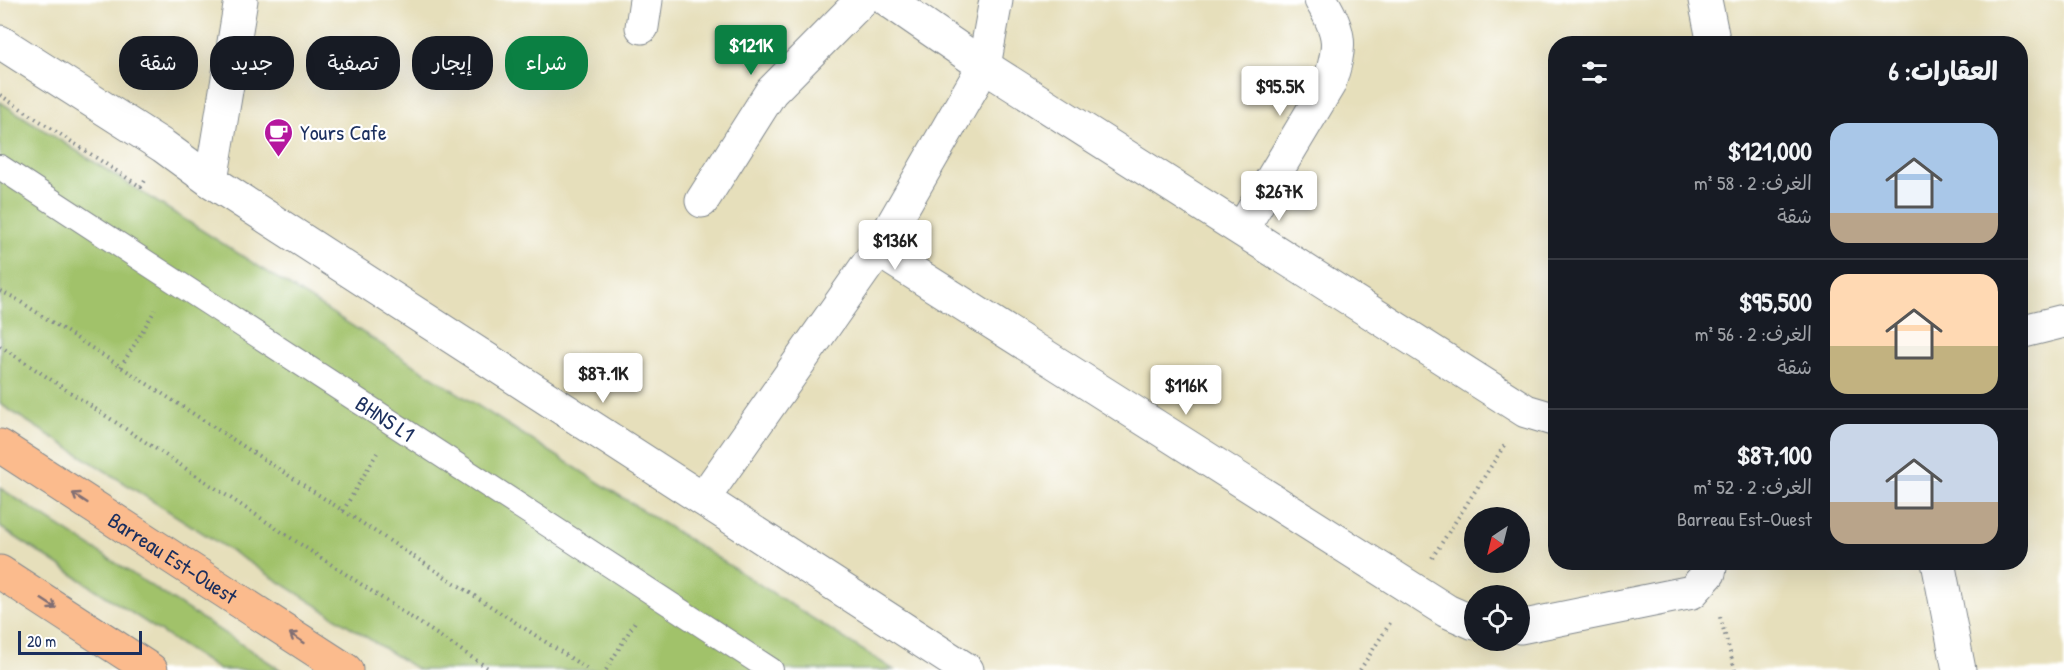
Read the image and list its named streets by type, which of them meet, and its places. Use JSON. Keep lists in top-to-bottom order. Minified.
{"streets":{"main road":["Barreau Est-Ouest"],"lane":["BHNS L1"]},"places":{"cafe":["Yours Cafe"]},"scale_bar":"20 m","north":"bottom left","page":{"price":["$121K","$95.5K","$267K","$136K","$87.1K","$116K"],"chip":["شراء","إيجار","تصفية","جديد","شقة"],"heading":"العقارات: 6","list":[{"name":"$121,000","note":"الغرف: 2 · 58 m² · شقة"},{"name":"$95,500","note":"الغرف: 2 · 56 m² · شقة"},{"name":"$87,100","note":"الغرف: 2 · 52 m² · Barreau Est-Ouest"}],"scale":"20 m"}}
